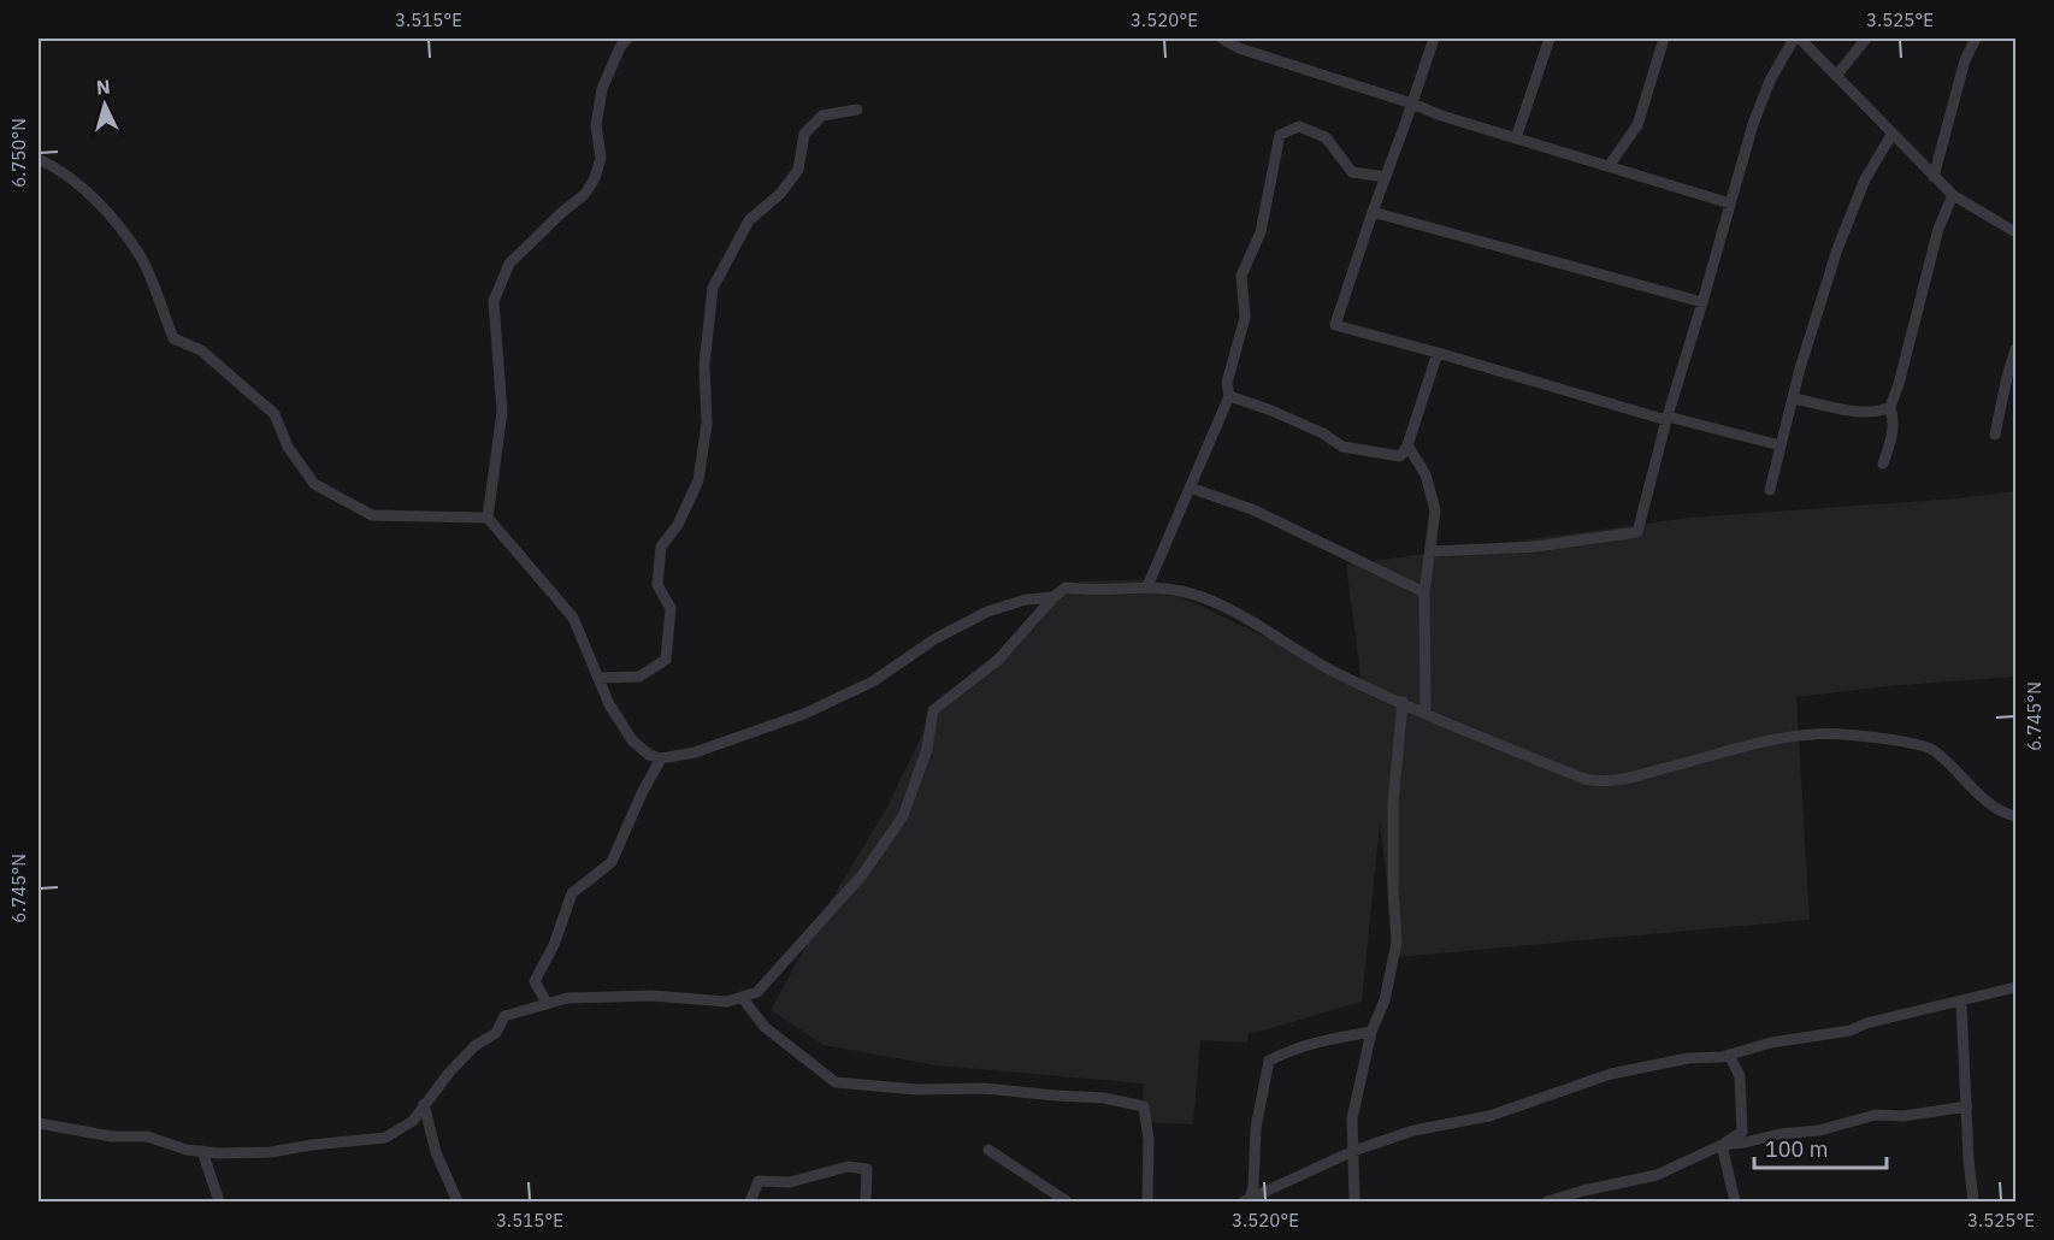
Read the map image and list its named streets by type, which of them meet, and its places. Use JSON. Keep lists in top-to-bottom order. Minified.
{"scale_bar":"100 m","north":"top","coordinates":["3.515°E","3.520°E","3.525°E","6.750°N","6.745°N"]}
